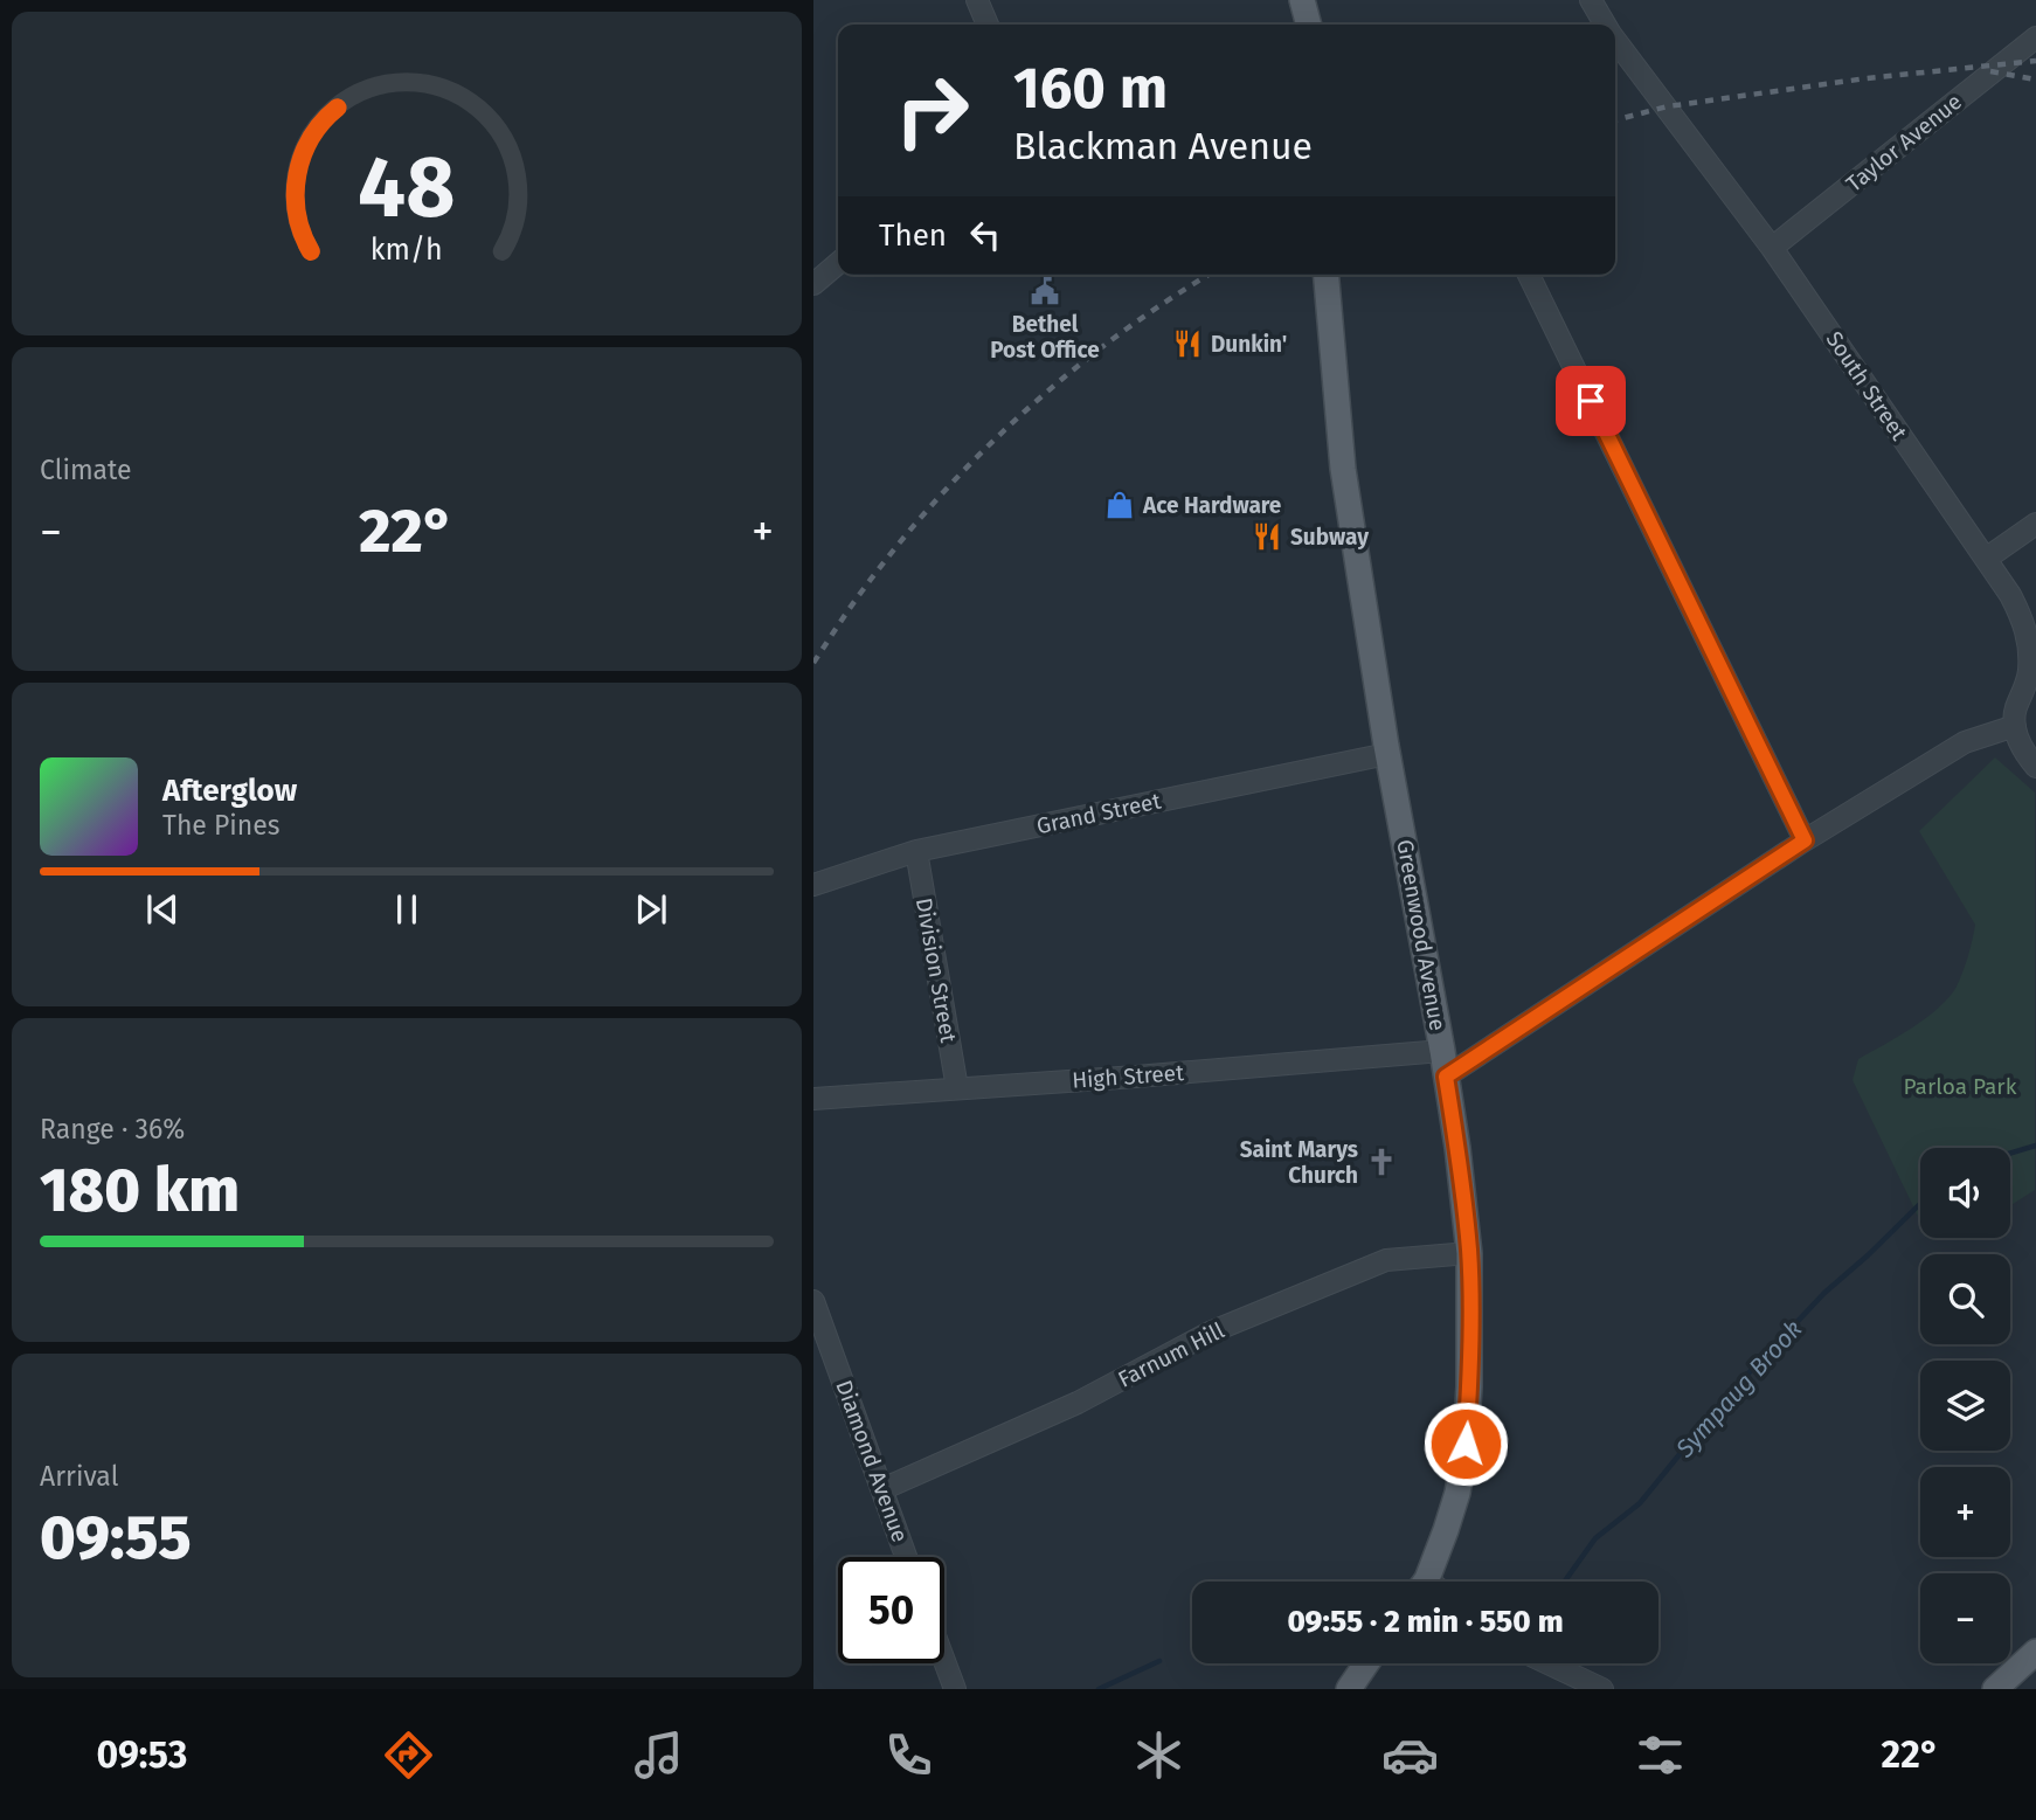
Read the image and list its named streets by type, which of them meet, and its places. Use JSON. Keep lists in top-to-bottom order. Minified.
{"streets":{"main road":["Greenwood Avenue"],"street":["Taylor Avenue","South Street","Grand Street","Division Street","High Street","Farnum Hill","Diamond Avenue"]},"crossings":[["Taylor Avenue","South Street"],["Grand Street","Greenwood Avenue"],["Grand Street","Division Street"],["Greenwood Avenue","High Street"],["Greenwood Avenue","Farnum Hill"],["Division Street","High Street"],["Farnum Hill","Diamond Avenue"]],"water":["Sympaug Brook"],"parks":["Parloa Park"],"places":{"public building":["Bethel Post Office"],"restaurant":["Dunkin'","Subway"],"shop":["Ace Hardware"],"church":["Saint Marys Church"]},"page":{"turn":["160 m","Blackman Avenue"],"then":"Then","tile":["Climate",["Range · 36%","180 km"],["Arrival","09:55"]],"heat":["−","22°","+"],"song":["Afterglow","The Pines"],"map_buttons":["+","−"],"limit":"50","trip":"09:55 · 2 min · 550 m","tabs":["09:53","22°"],"gauge":["48","km/h"]}}
